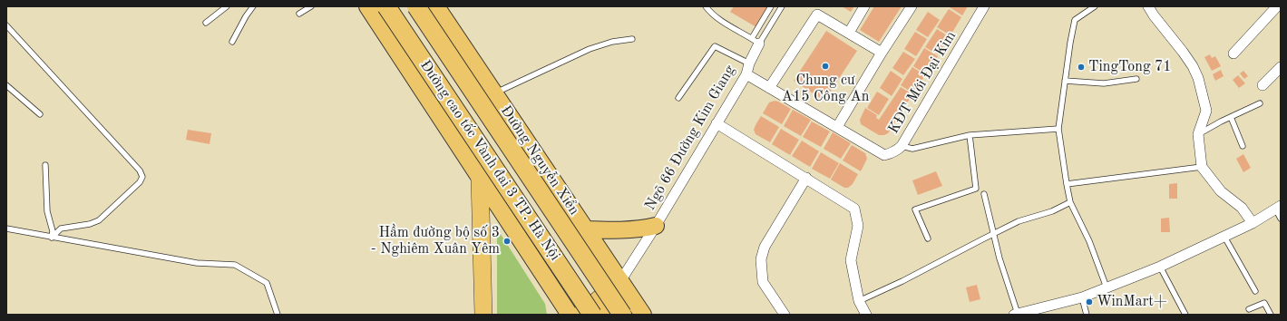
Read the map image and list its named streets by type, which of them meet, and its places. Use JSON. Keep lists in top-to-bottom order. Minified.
{"streets":{"highway":["Đường cao tốc Vành đai 3 TP. Hà Nội"],"main road":["Đường Nguyễn Xiển"],"street":["KĐT Mới Đại Kim","Ngõ 66 Đường Kim Giang"]},"crossings":[["KĐT Mới Đại Kim","Ngõ 66 Đường Kim Giang"],["Ngõ 66 Đường Kim Giang","Đường Nguyễn Xiển"]],"places":["Chung cư A15 Công An","TingTong 71","Hầm đường bộ số 3 - Nghiêm Xuân Yêm","WinMart+"]}
